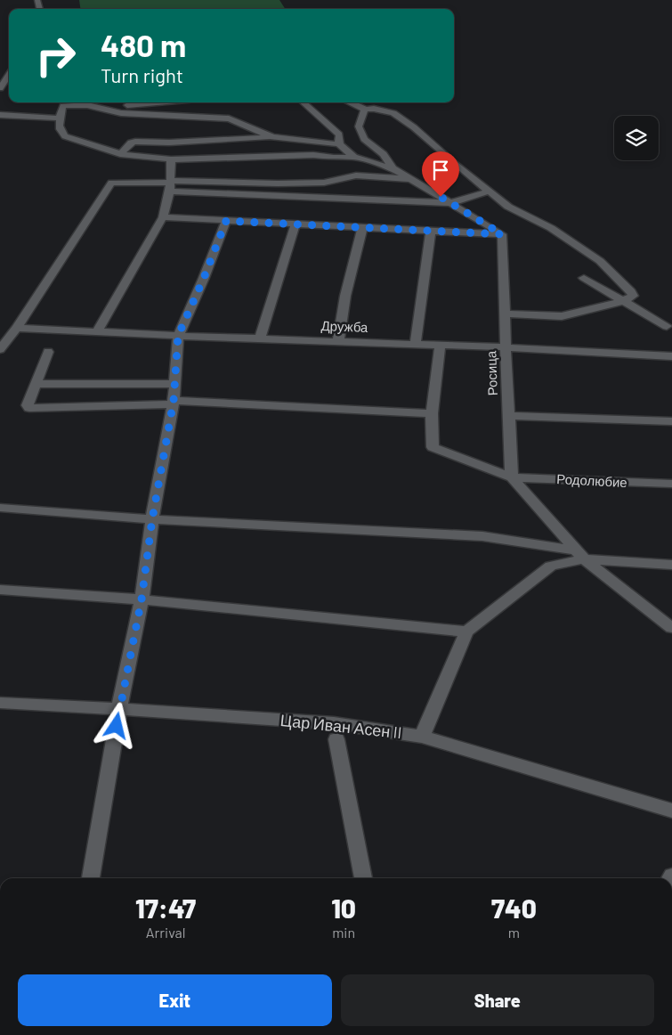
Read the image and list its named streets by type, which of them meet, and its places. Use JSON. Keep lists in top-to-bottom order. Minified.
{"streets":{"street":["Дружба","Росица","Родолюбие","Цар Иван Асен II"]},"crossings":[["Дружба","Росица"],["Росица","Родолюбие"]],"page":{"turn":["480 m","Turn right"],"eta":["17:47","Arrival","10","min","740","m"],"buttons":["Exit","Share"]}}
